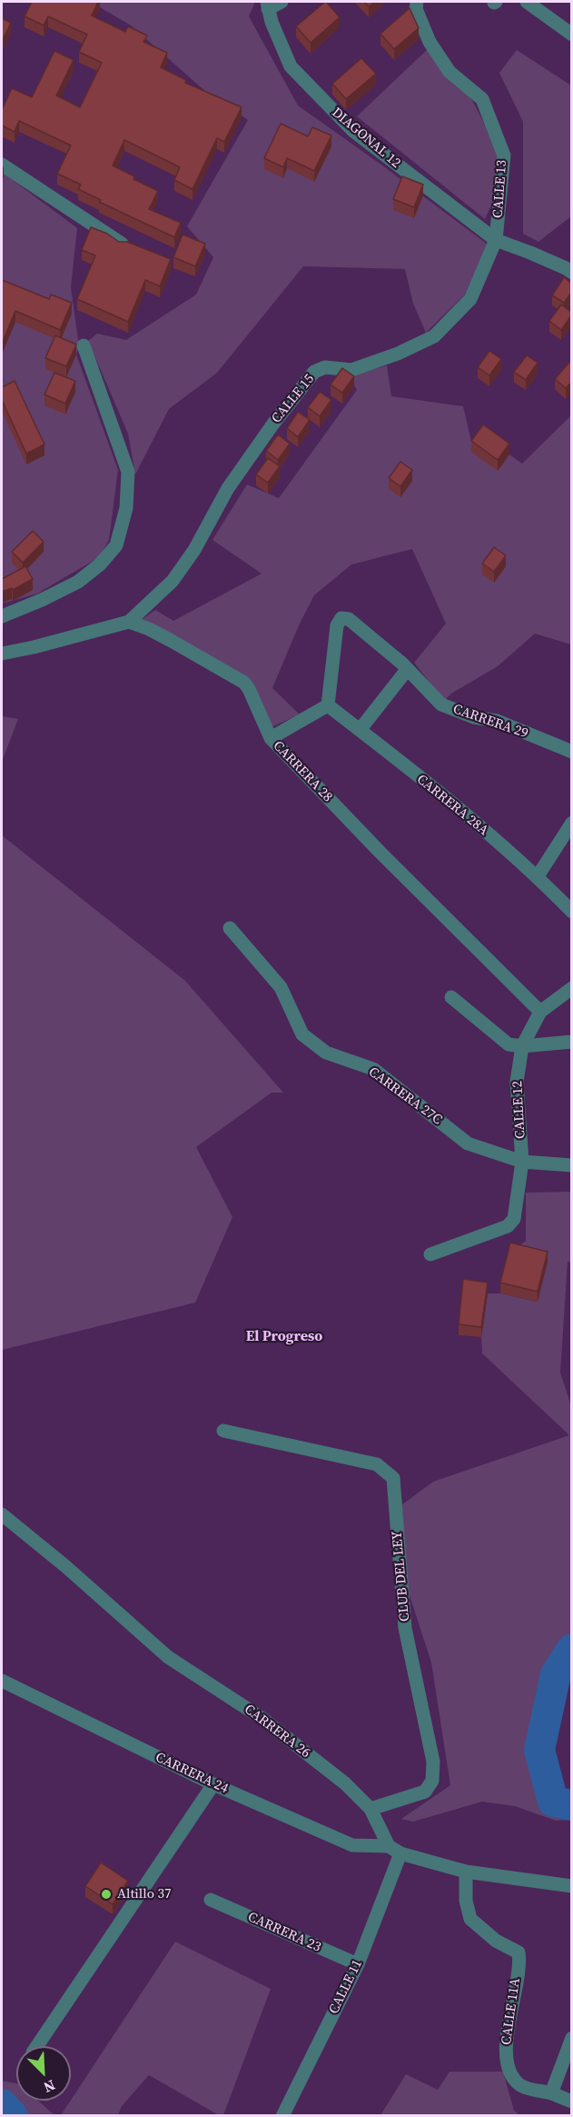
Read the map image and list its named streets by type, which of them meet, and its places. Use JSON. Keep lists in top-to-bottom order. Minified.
{"streets":{"street":["DIAGONAL 12","CALLE 13","CALLE 15","CARRERA 29","CARRERA 28","CARRERA 28A","CARRERA 27C","CALLE 12","CLUB DEL LEY","CARRERA 26","CARRERA 24","CARRERA 23","CALLE 11","CALLE 11A"]},"crossings":[["DIAGONAL 12","CALLE 13"],["DIAGONAL 12","CALLE 15"],["CALLE 13","CALLE 15"],["CALLE 15","CARRERA 28"],["CARRERA 29","CARRERA 28A"],["CARRERA 28","CALLE 12"],["CARRERA 27C","CALLE 12"],["CLUB DEL LEY","CARRERA 26"],["CARRERA 26","CARRERA 24"],["CARRERA 26","CALLE 11"],["CARRERA 24","CALLE 11"],["CARRERA 23","CALLE 11"]],"districts":["El Progreso"],"places":["Altillo 37"],"north":"bottom right"}
